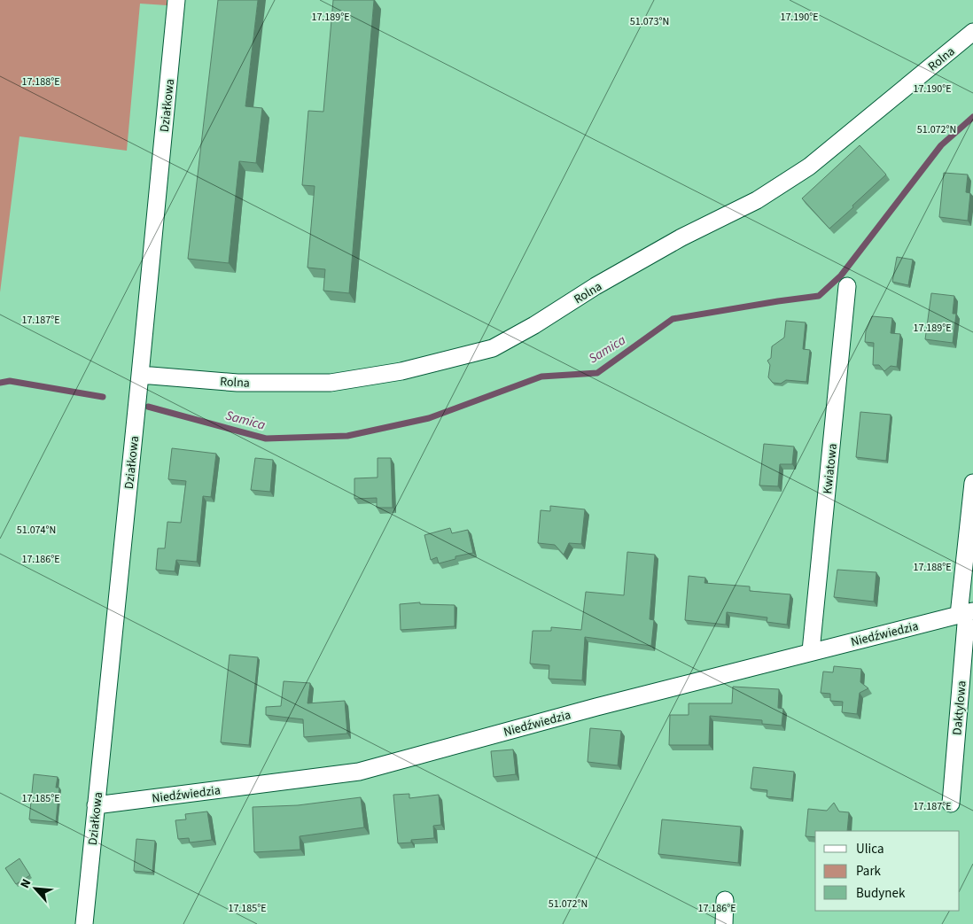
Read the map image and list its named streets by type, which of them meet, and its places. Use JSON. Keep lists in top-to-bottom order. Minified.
{"streets":{"street":["Rolna","Działkowa","Kwiatowa","Niedźwiedzia","Daktylowa"]},"crossings":[["Rolna","Działkowa"],["Działkowa","Niedźwiedzia"],["Kwiatowa","Niedźwiedzia"],["Niedźwiedzia","Daktylowa"]],"water":["Samica"],"legend":["Ulica","Park","Budynek"],"north":"top left","coordinates":["17.190°E","17.189°E","51.073°N","17.188°E","51.072°N","17.187°E","51.074°N","17.186°E","17.185°E"]}
